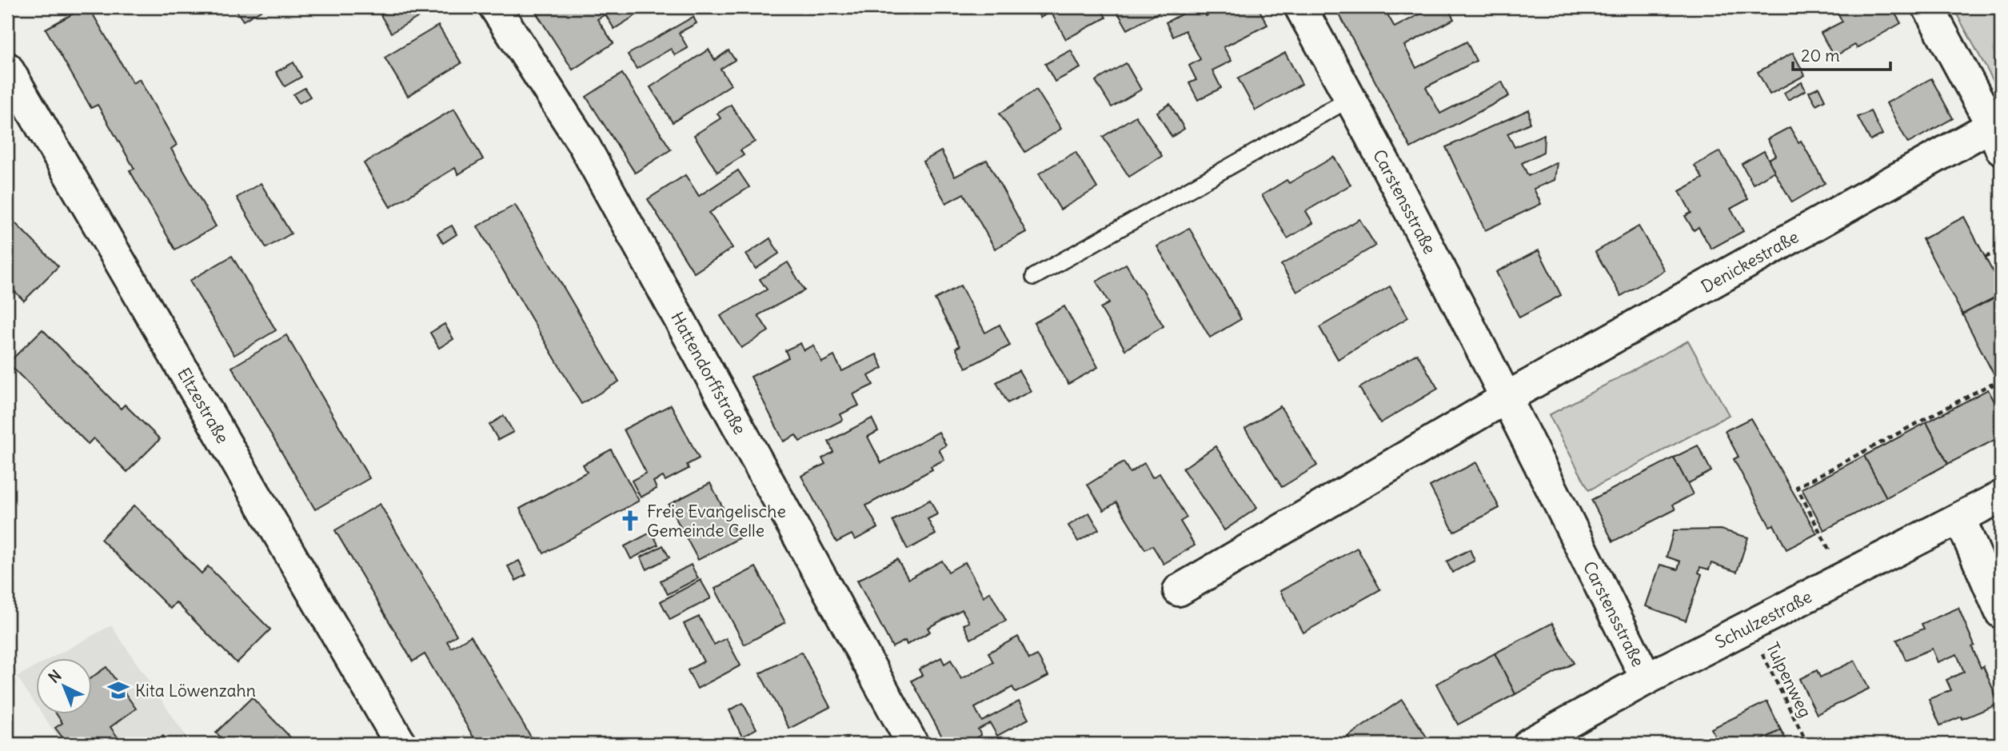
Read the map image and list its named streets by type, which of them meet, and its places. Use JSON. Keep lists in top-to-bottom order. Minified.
{"streets":{"street":["Carstensstraße","Denickestraße","Hattendorffstraße","Eltzestraße","Schulzestraße"],"path":["Tulpenweg"]},"crossings":[["Carstensstraße","Denickestraße"],["Carstensstraße","Schulzestraße"],["Schulzestraße","Tulpenweg"]],"places":{"church":["Freie Evangelische Gemeinde Celle"],"school or university":["Kita Löwenzahn"]},"scale_bar":"20 m","north":"top left"}
